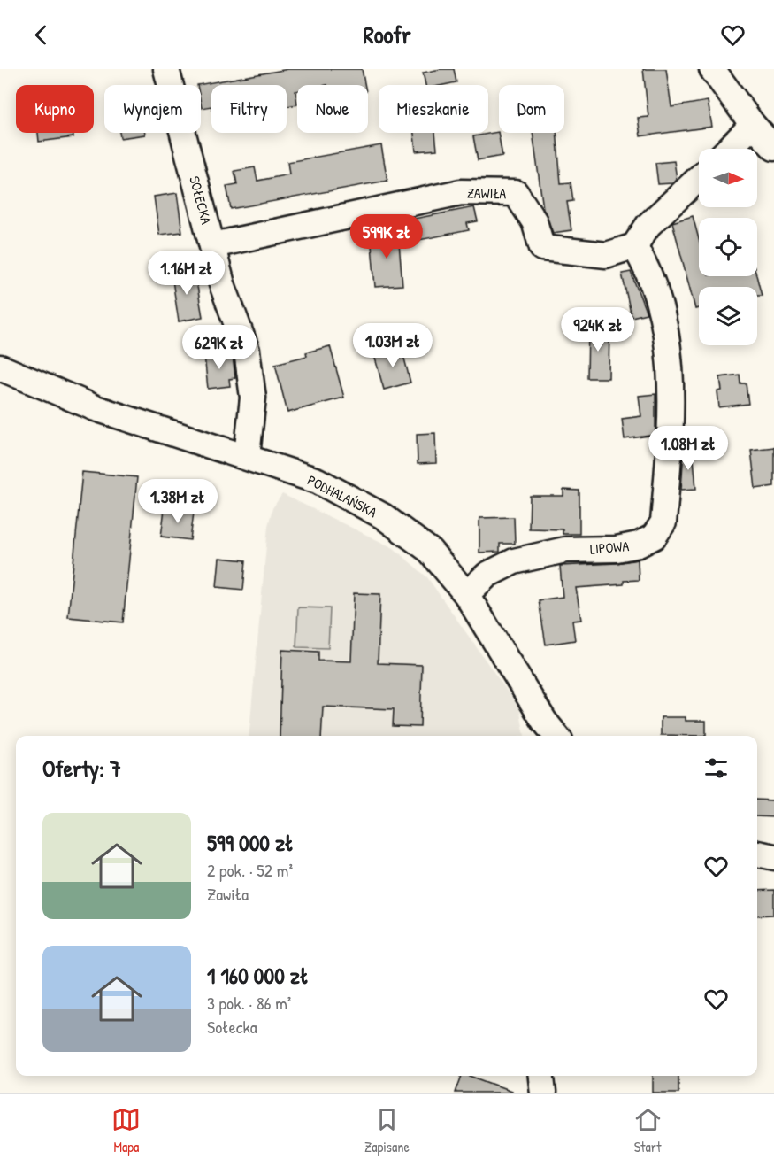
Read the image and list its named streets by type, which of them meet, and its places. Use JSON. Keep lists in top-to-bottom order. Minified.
{"streets":{"street":["ZAWIŁA","SOŁECKA","PODHALAŃSKA","LIPOWA"]},"crossings":[["ZAWIŁA","SOŁECKA"],["ZAWIŁA","LIPOWA"],["SOŁECKA","PODHALAŃSKA"],["PODHALAŃSKA","LIPOWA"]],"north":"right","page":{"header":"Roofr","chip":["Kupno","Wynajem","Filtry","Nowe","Mieszkanie","Dom"],"price":["599K zł","1.16M zł","924K zł","1.03M zł","629K zł","1.08M zł","1.38M zł"],"heading":"Oferty: 7","list":[{"name":"599 000 zł","note":"2 pok. · 52 m² · Zawiła"},{"name":"1 160 000 zł","note":"3 pok. · 86 m² · Sołecka"}],"tabs":["Mapa","Zapisane","Start"]}}
